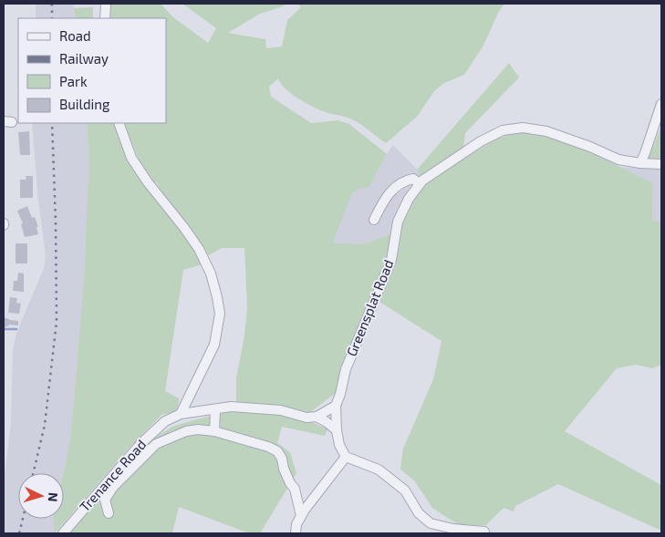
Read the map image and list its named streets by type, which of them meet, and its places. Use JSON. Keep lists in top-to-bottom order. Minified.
{"streets":{"street":["Greensplat Road","Trenance Road"]},"legend":["Road","Railway","Park","Building"],"north":"right"}
